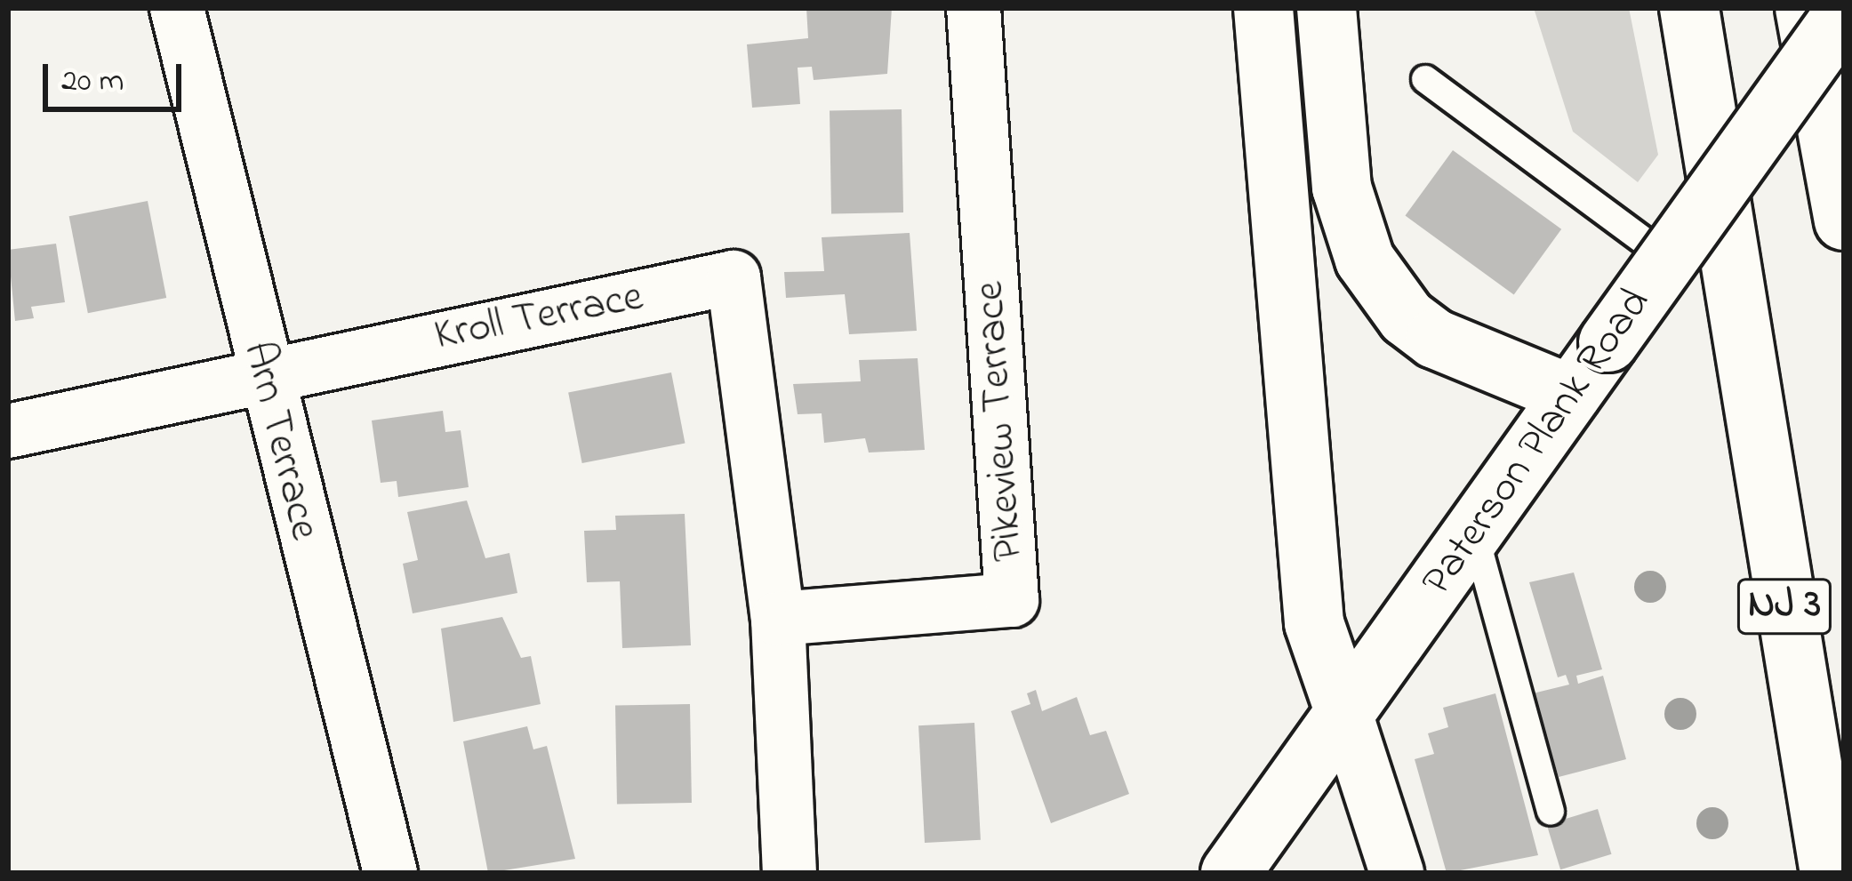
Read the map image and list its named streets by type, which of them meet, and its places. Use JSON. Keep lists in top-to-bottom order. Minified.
{"streets":{"main road":["Paterson Plank Road","NJ 3"],"street":["Kroll Terrace","Pikeview Terrace","Arn Terrace"]},"crossings":[["Kroll Terrace","Pikeview Terrace"],["Kroll Terrace","Arn Terrace"]],"scale_bar":"20 m"}
